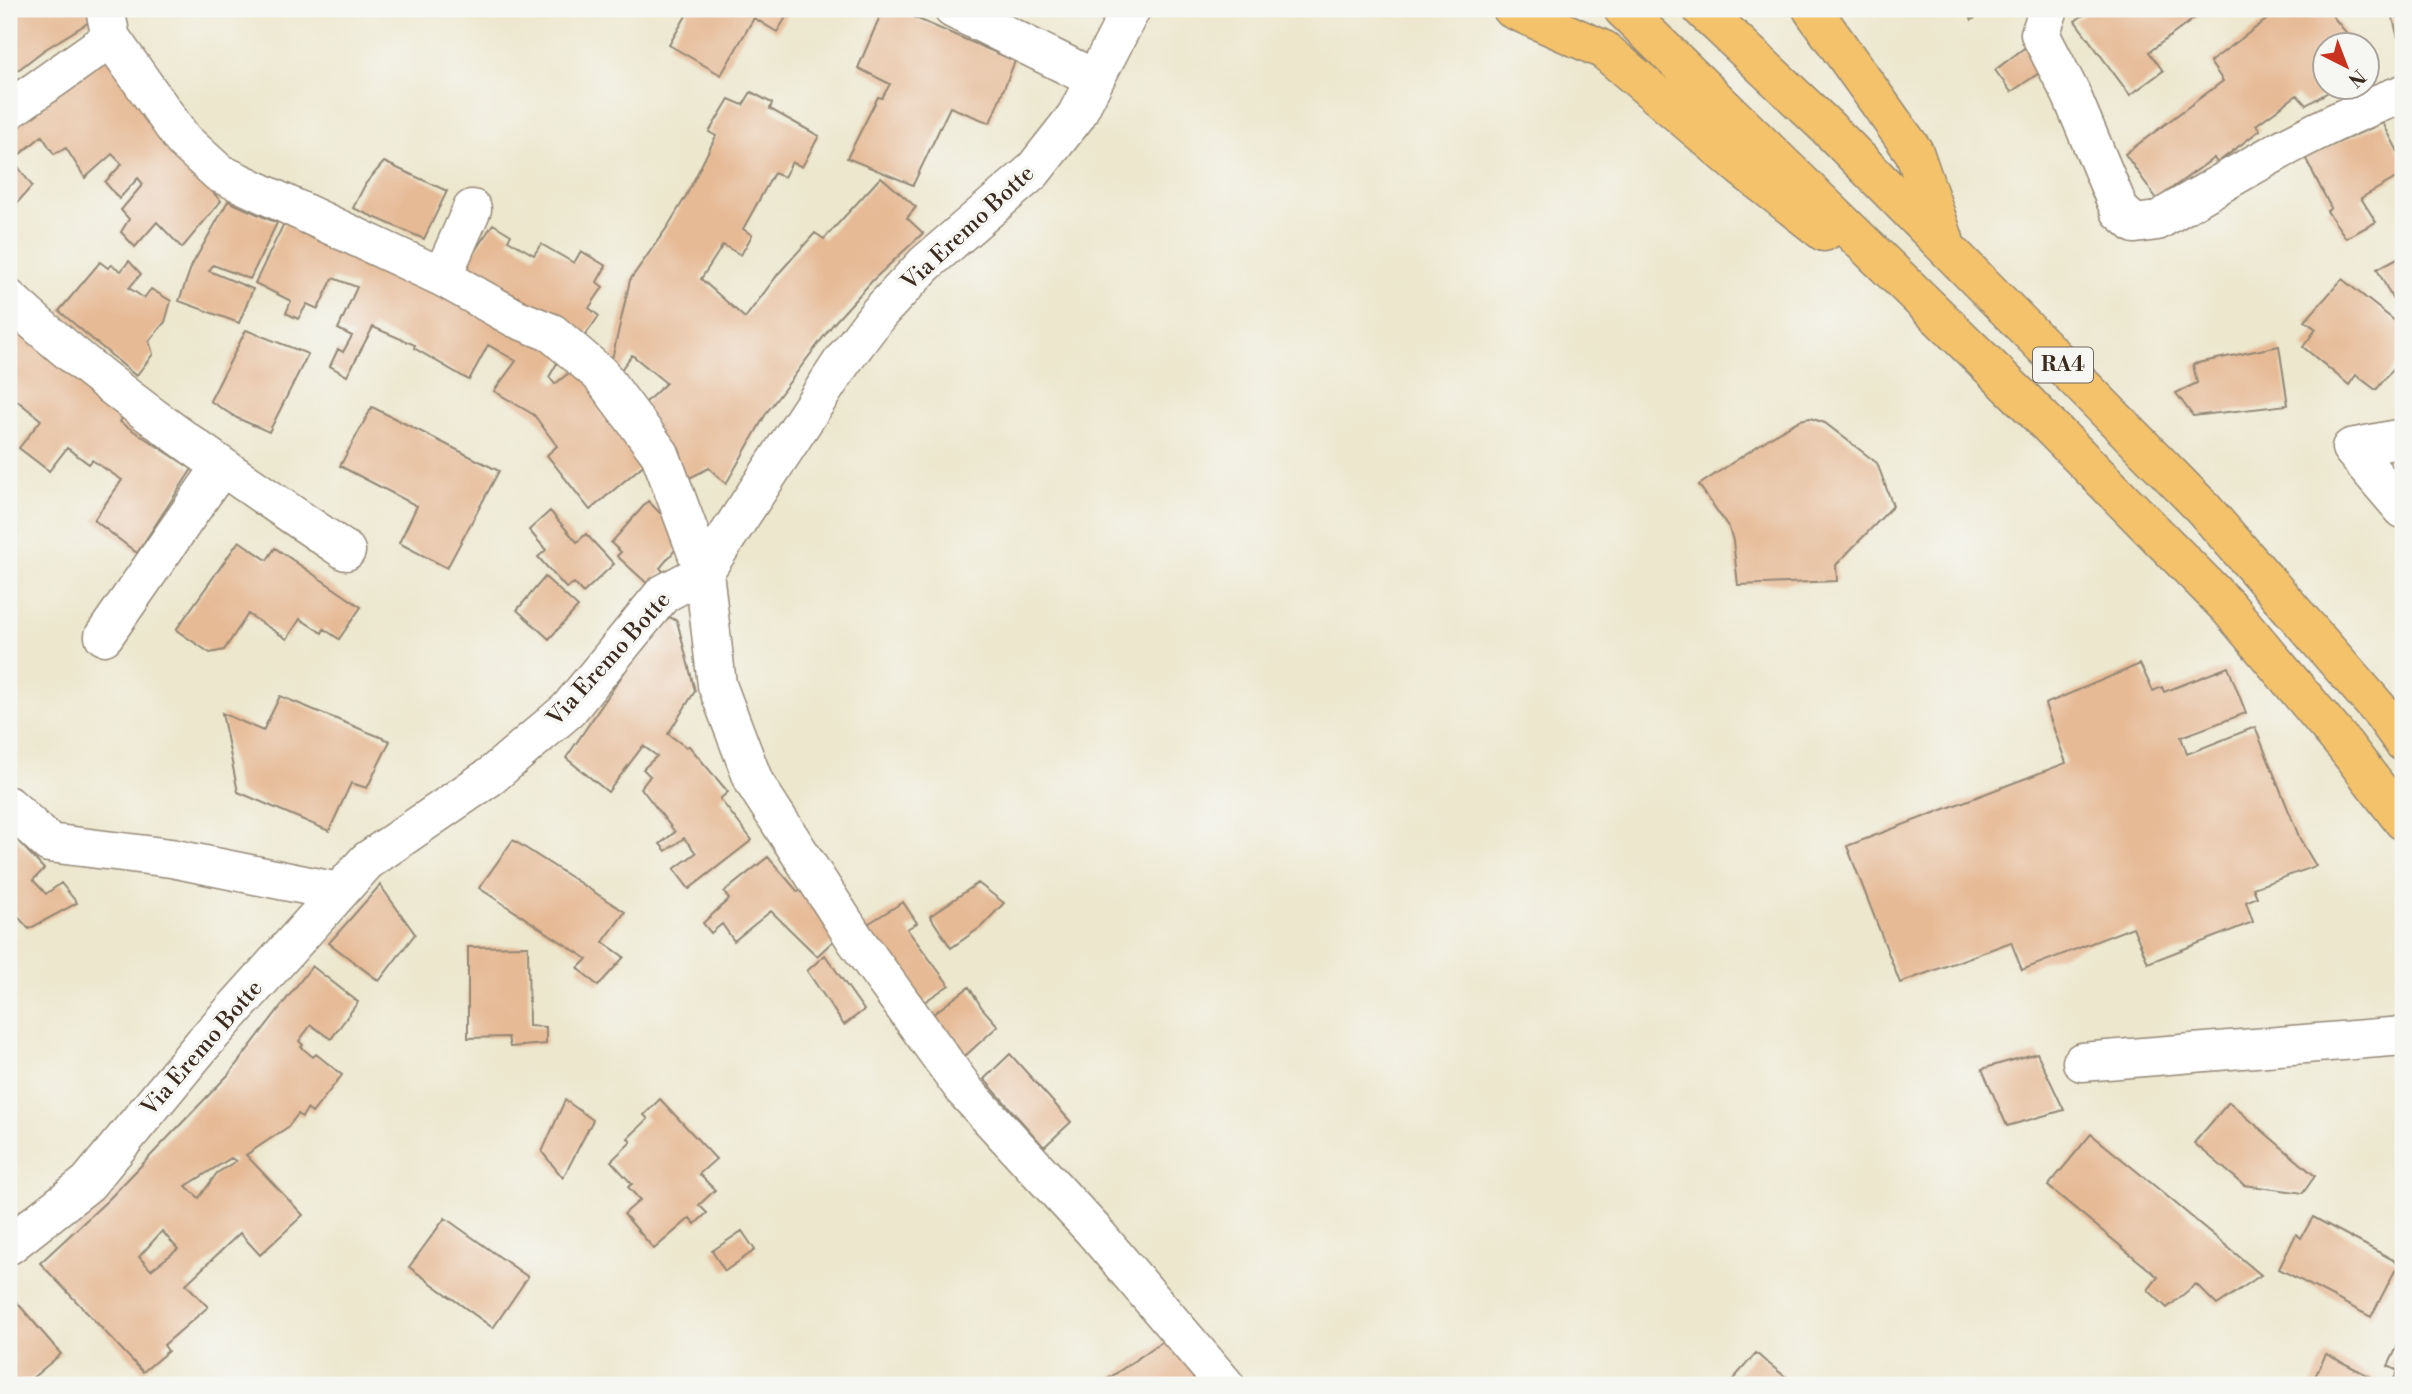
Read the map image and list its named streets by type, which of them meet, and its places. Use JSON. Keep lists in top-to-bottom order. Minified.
{"streets":{"highway":["RA4"],"street":["Via Eremo Botte"]},"north":"bottom right"}
